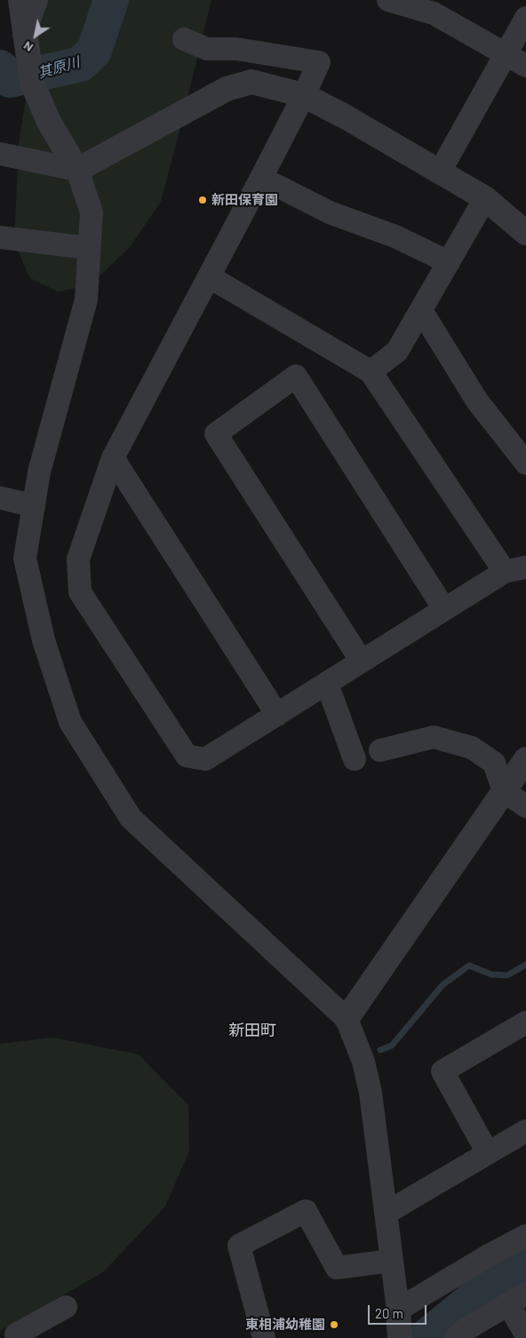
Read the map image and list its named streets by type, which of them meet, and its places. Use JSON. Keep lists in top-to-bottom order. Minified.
{"districts":["新田町"],"water":["其原川"],"places":["新田保育園","東相浦幼稚園"],"scale_bar":"20 m","north":"bottom left"}
